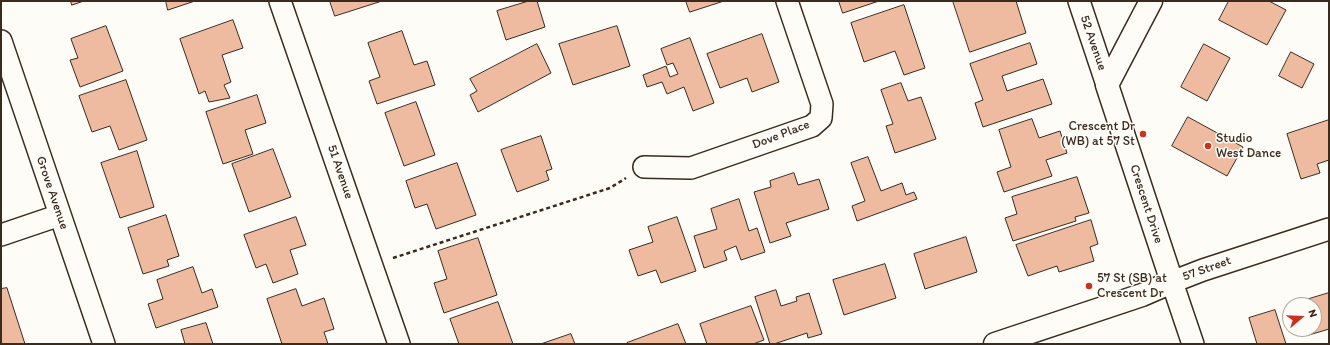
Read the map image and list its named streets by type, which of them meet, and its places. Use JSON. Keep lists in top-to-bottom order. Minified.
{"streets":{"street":["52 Avenue","Dove Place","51 Avenue","Grove Avenue","Crescent Drive","57 Street"]},"crossings":[["52 Avenue","Crescent Drive"],["Crescent Drive","57 Street"]],"places":["Crescent Dr (WB) at 57 St","Studio West Dance","57 St (SB) at Crescent Dr"],"north":"right"}
